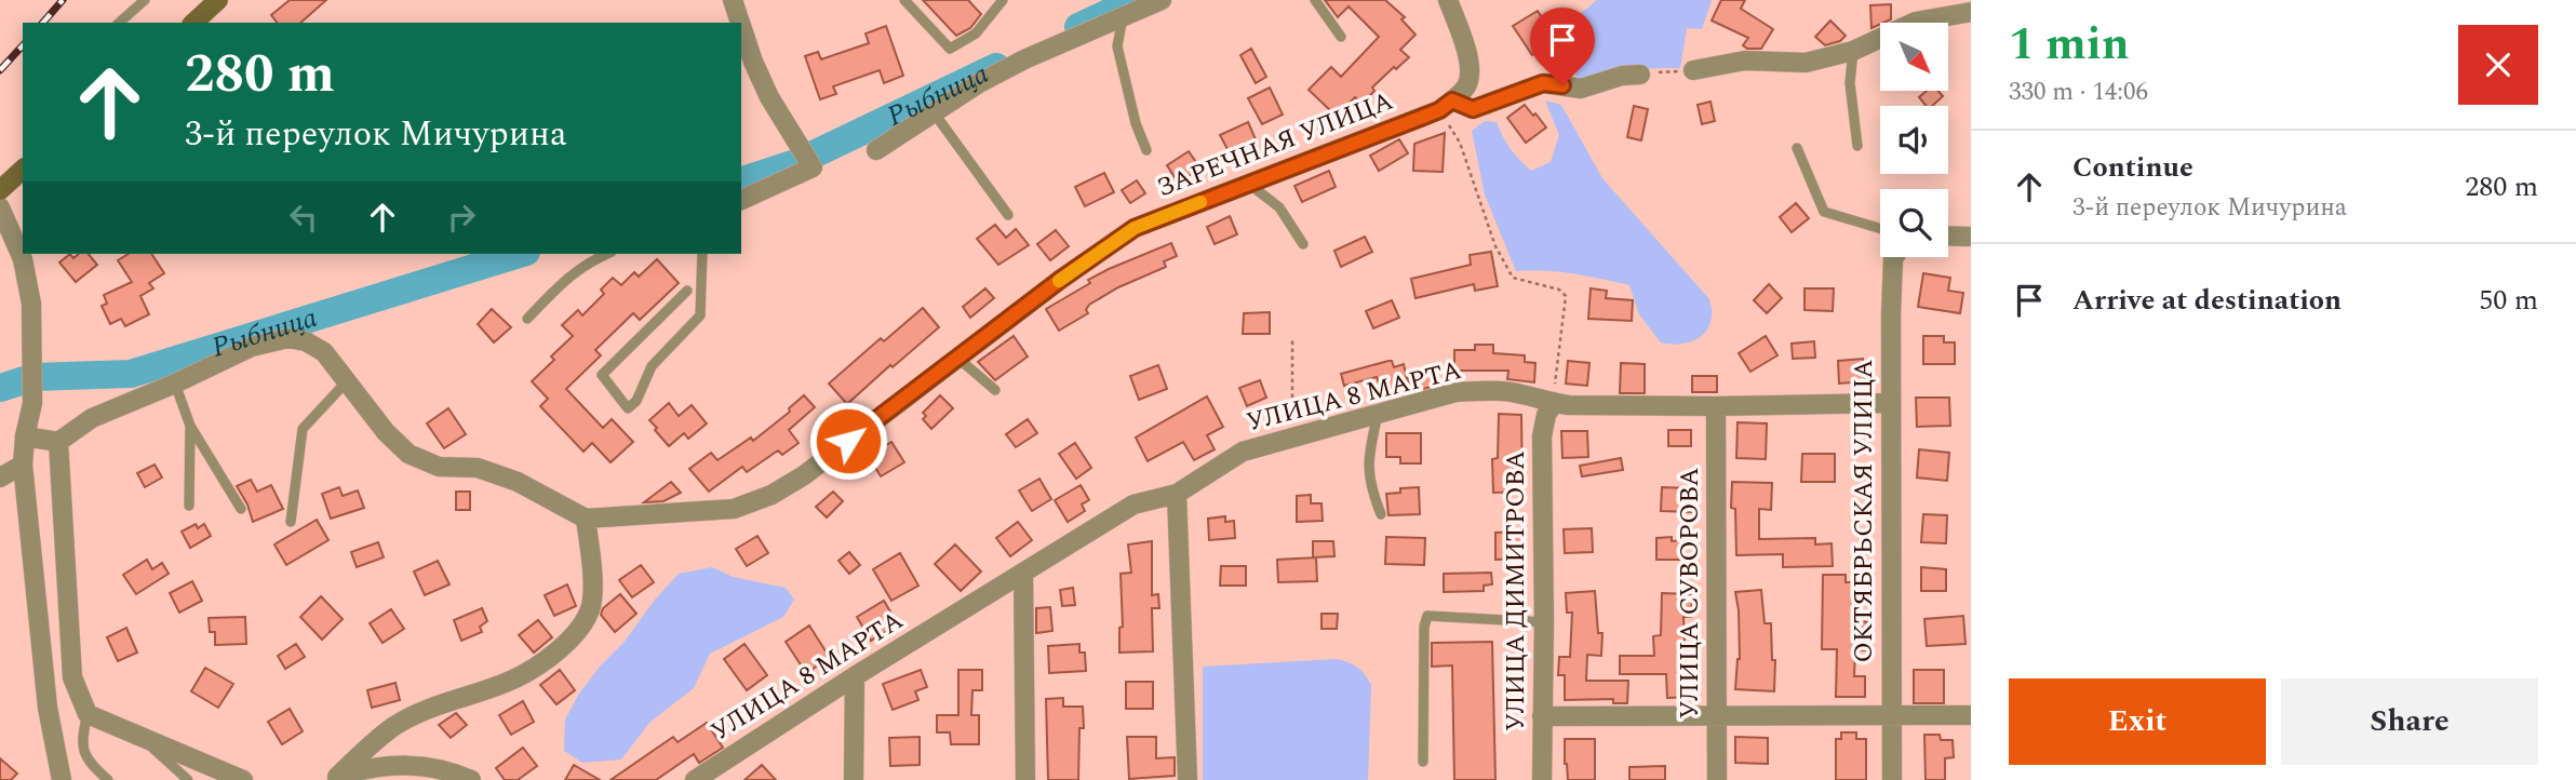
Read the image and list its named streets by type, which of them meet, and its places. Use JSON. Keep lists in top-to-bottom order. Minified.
{"streets":{"street":["ЗАРЕЧНАЯ УЛИЦА","УЛИЦА 8 МАРТА","ОКТЯБРЬСКАЯ УЛИЦА","УЛИЦА ДИМИТРОВА","УЛИЦА СУВОРОВА"]},"crossings":[["УЛИЦА 8 МАРТА","ОКТЯБРЬСКАЯ УЛИЦА"],["УЛИЦА 8 МАРТА","УЛИЦА ДИМИТРОВА"],["УЛИЦА 8 МАРТА","УЛИЦА СУВОРОВА"]],"water":["Рыбница"],"north":"bottom right","page":{"heading":["1 min","330 m · 14:06"],"turn":["280 m","3-й переулок Мичурина"],"list":[{"name":"Continue","note":"3-й переулок Мичурина","value":"280 m"},{"name":"Arrive at destination","value":"50 m"}],"buttons":["Exit","Share"]}}
